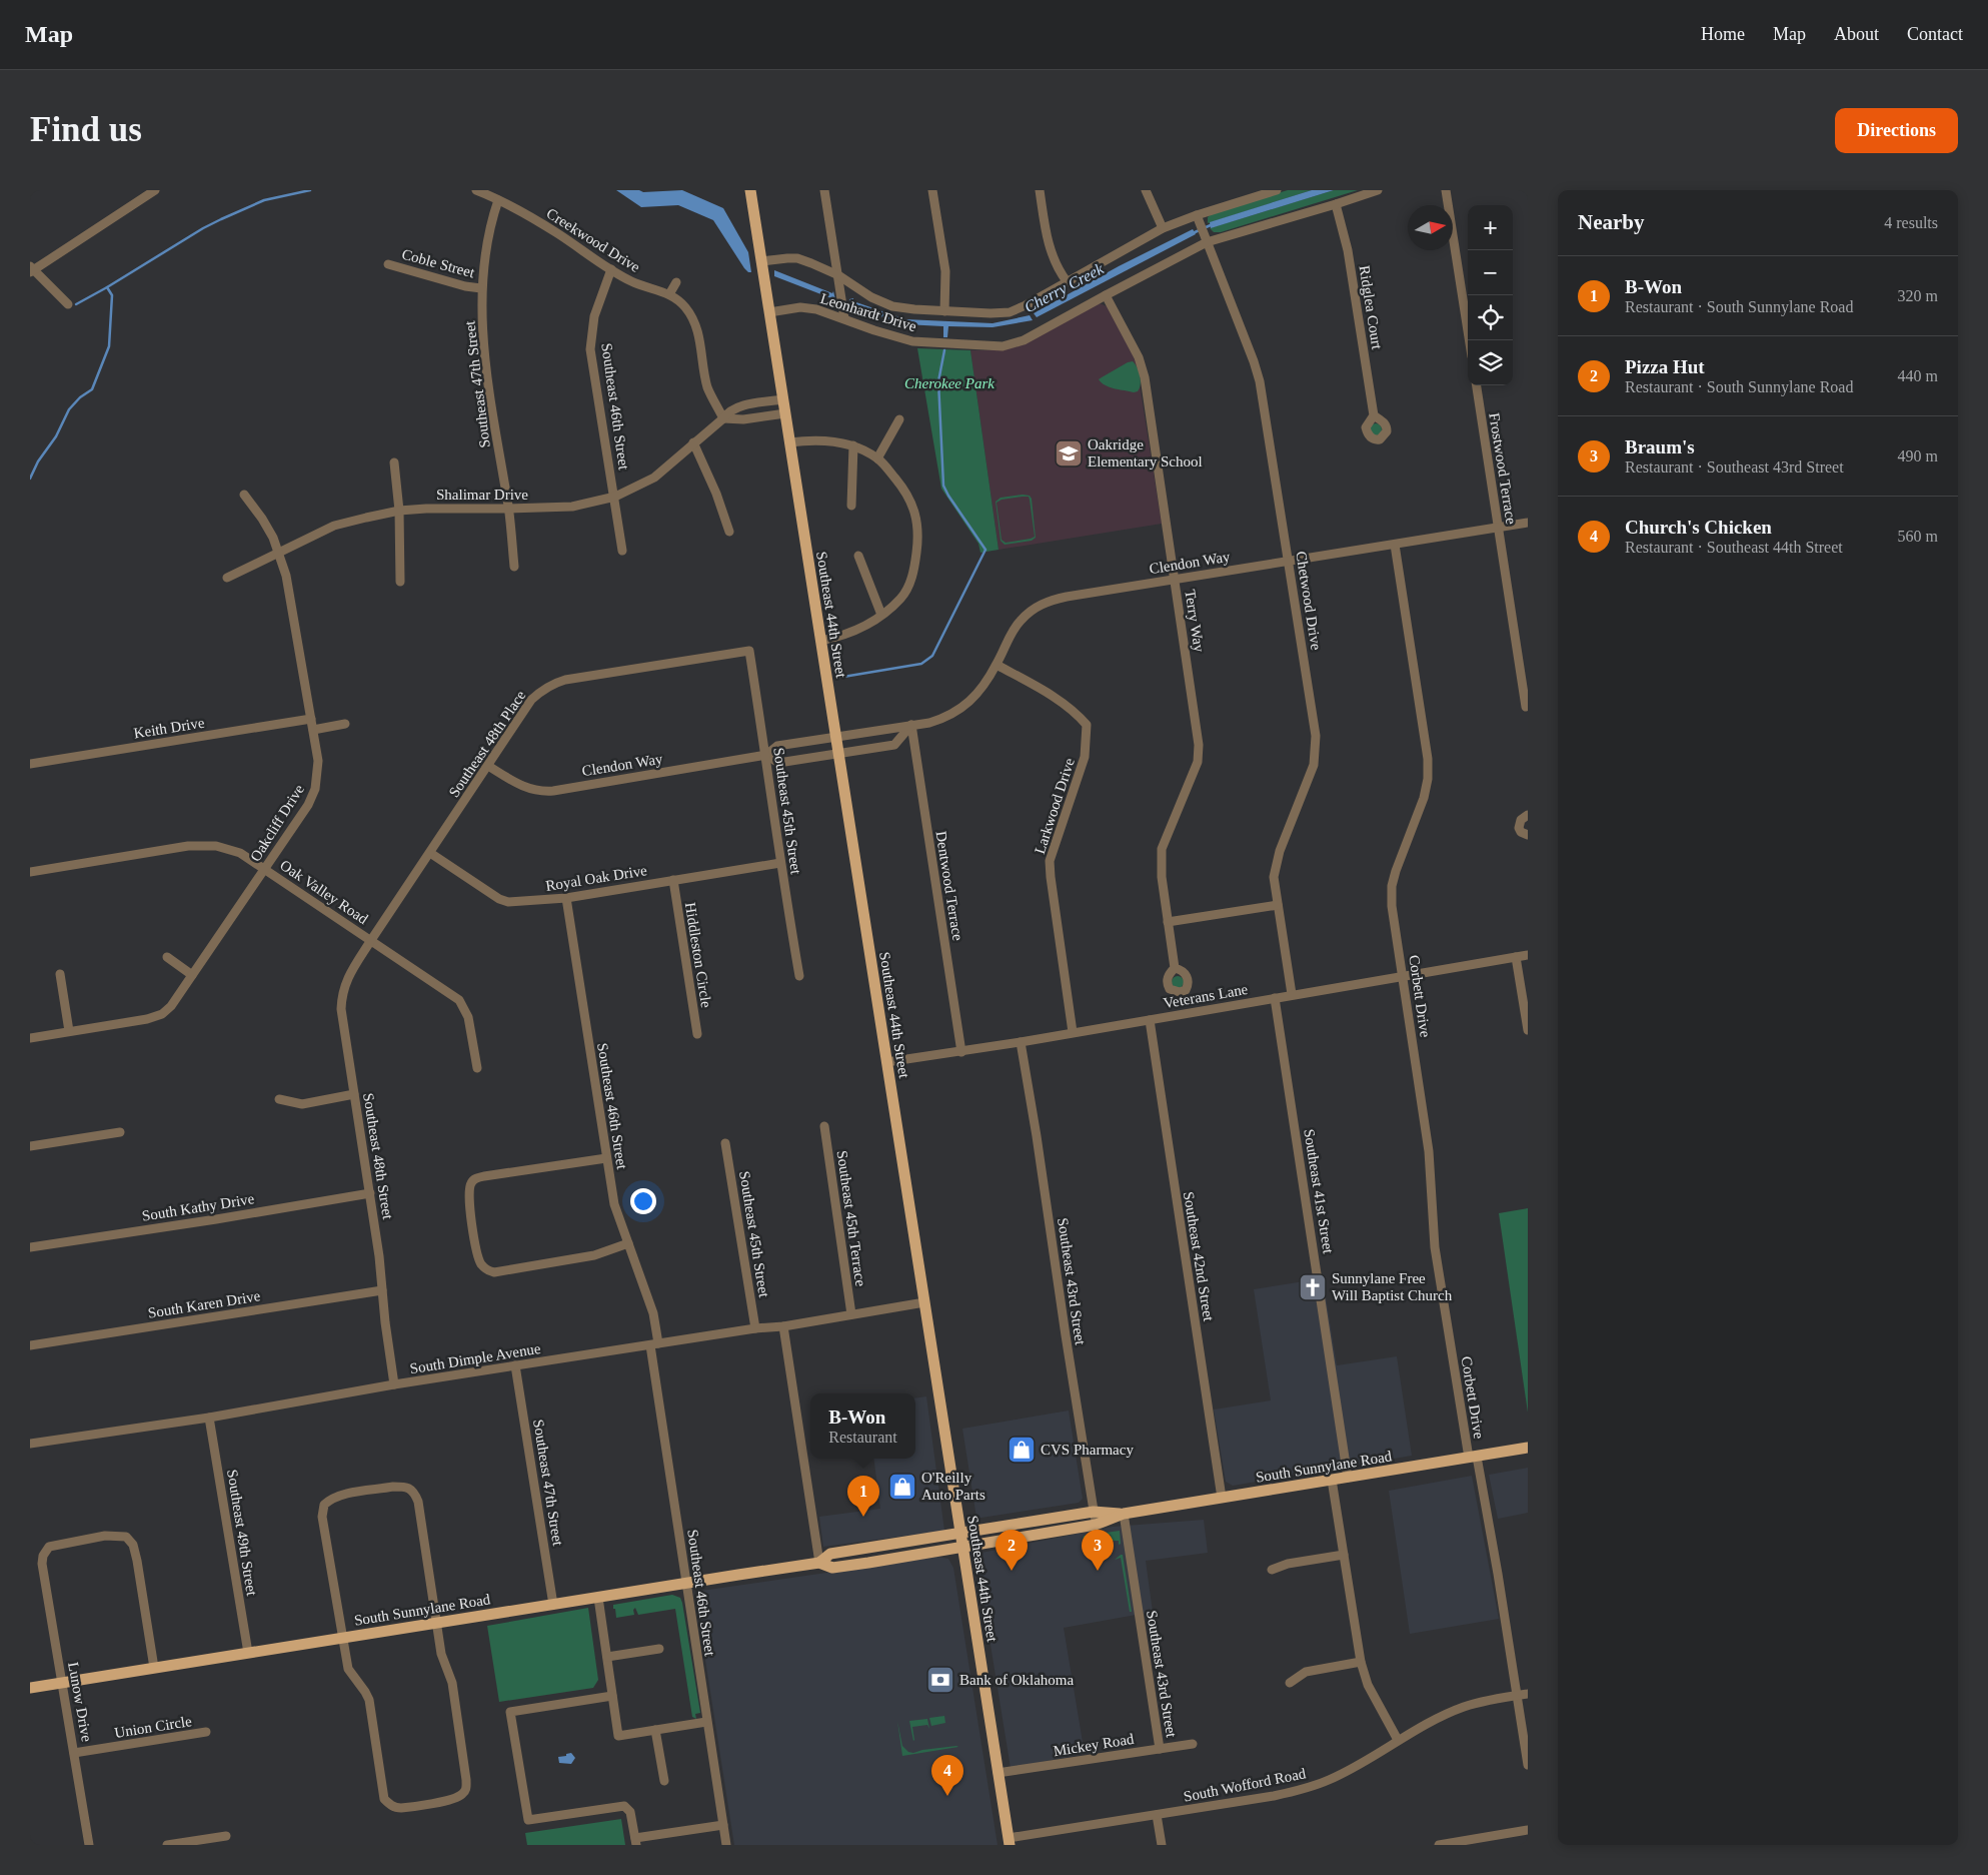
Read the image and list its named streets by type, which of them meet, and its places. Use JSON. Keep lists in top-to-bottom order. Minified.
{"streets":{"main road":["Southeast 44th Street","South Sunnylane Road"],"street":["Creekwood Drive","Coble Street","Ridglea Court","Leonhardt Drive","Southeast 47th Street","Southeast 46th Street","Frostwood Terrace","Shalimar Drive","Clendon Way","Chetwood Drive","Terry Way","Keith Drive","Southeast 48th Place","Larkwood Drive","Southeast 45th Street","Oakcliff Drive","Royal Oak Drive","Dentwood Terrace","Oak Valley Road","Hiddleston Circle","Veterans Lane","Corbett Drive","Southeast 48th Street","Southeast 41st Street","South Kathy Drive","Southeast 45th Terrace","Southeast 42nd Street","Southeast 43rd Street","South Karen Drive","South Dimple Avenue","Southeast 49th Street","Lunow Drive","Union Circle","Mickey Road","South Wofford Road"]},"crossings":[["Creekwood Drive","Southeast 47th Street"],["Creekwood Drive","Southeast 46th Street"],["Creekwood Drive","Shalimar Drive"],["Coble Street","Southeast 47th Street"],["Ridglea Court","Leonhardt Drive"],["Leonhardt Drive","Chetwood Drive"],["Leonhardt Drive","Southeast 44th Street"],["Leonhardt Drive","Terry Way"],["Southeast 47th Street","Shalimar Drive"],["Southeast 47th Street","South Dimple Avenue"],["Southeast 47th Street","South Sunnylane Road"],["Southeast 46th Street","Shalimar Drive"],["Southeast 46th Street","Royal Oak Drive"],["Southeast 46th Street","South Dimple Avenue"],["Southeast 46th Street","South Sunnylane Road"],["Frostwood Terrace","Clendon Way"],["Shalimar Drive","Southeast 44th Street"],["Shalimar Drive","Oakcliff Drive"],["Clendon Way","Chetwood Drive"],["Clendon Way","Southeast 44th Street"],["Clendon Way","Terry Way"],["Clendon Way","Southeast 48th Place"],["Clendon Way","Larkwood Drive"],["Clendon Way","Southeast 45th Street"],["Clendon Way","Dentwood Terrace"],["Clendon Way","Corbett Drive"],["Chetwood Drive","Veterans Lane"],["Southeast 44th Street","Veterans Lane"],["Southeast 44th Street","South Dimple Avenue"],["Southeast 44th Street","South Sunnylane Road"],["Southeast 44th Street","Mickey Road"],["Southeast 44th Street","South Wofford Road"],["Keith Drive","Oakcliff Drive"],["Southeast 48th Place","Southeast 45th Street"],["Southeast 48th Place","Royal Oak Drive"],["Southeast 48th Place","Oak Valley Road"],["Southeast 48th Place","Southeast 48th Street"],["Larkwood Drive","Veterans Lane"],["Southeast 45th Street","Royal Oak Drive"],["Southeast 45th Street","South Dimple Avenue"],["Oakcliff Drive","Oak Valley Road"],["Royal Oak Drive","Hiddleston Circle"],["Dentwood Terrace","Veterans Lane"],["Oak Valley Road","Southeast 48th Street"],["Veterans Lane","Corbett Drive"],["Veterans Lane","Southeast 41st Street"],["Veterans Lane","Southeast 42nd Street"],["Veterans Lane","Southeast 43rd Street"],["Corbett Drive","South Sunnylane Road"],["Southeast 48th Street","South Kathy Drive"],["Southeast 48th Street","South Karen Drive"],["Southeast 48th Street","South Dimple Avenue"],["Southeast 41st Street","South Sunnylane Road"],["Southeast 45th Terrace","South Dimple Avenue"],["Southeast 42nd Street","South Sunnylane Road"],["Southeast 43rd Street","South Sunnylane Road"],["Southeast 43rd Street","Mickey Road"],["South Dimple Avenue","Southeast 49th Street"],["South Sunnylane Road","Southeast 49th Street"],["South Sunnylane Road","Lunow Drive"],["Lunow Drive","Union Circle"]],"water":["Cherry Creek"],"parks":["Cherokee Park"],"places":{"school or university":["Oakridge Elementary School"],"church":["Sunnylane Free Will Baptist Church"],"shop":["CVS Pharmacy","O'Reilly Auto Parts"],"bank":["Bank of Oklahoma"]},"north":"right","page":{"header":"Map","nav":["Home","Map","About","Contact"],"buttons":"Directions","title":"Find us","heading":["Nearby","4 results"],"map_buttons":["+","−"],"list":[{"mark":"1","name":"B-Won","note":"Restaurant · South Sunnylane Road","value":"320 m"},{"mark":"2","name":"Pizza Hut","note":"Restaurant · South Sunnylane Road","value":"440 m"},{"mark":"3","name":"Braum's","note":"Restaurant · Southeast 43rd Street","value":"490 m"},{"mark":"4","name":"Church's Chicken","note":"Restaurant · Southeast 44th Street","value":"560 m"}],"popup":["B-Won","Restaurant"],"pins":["1","2","3","4"]}}
